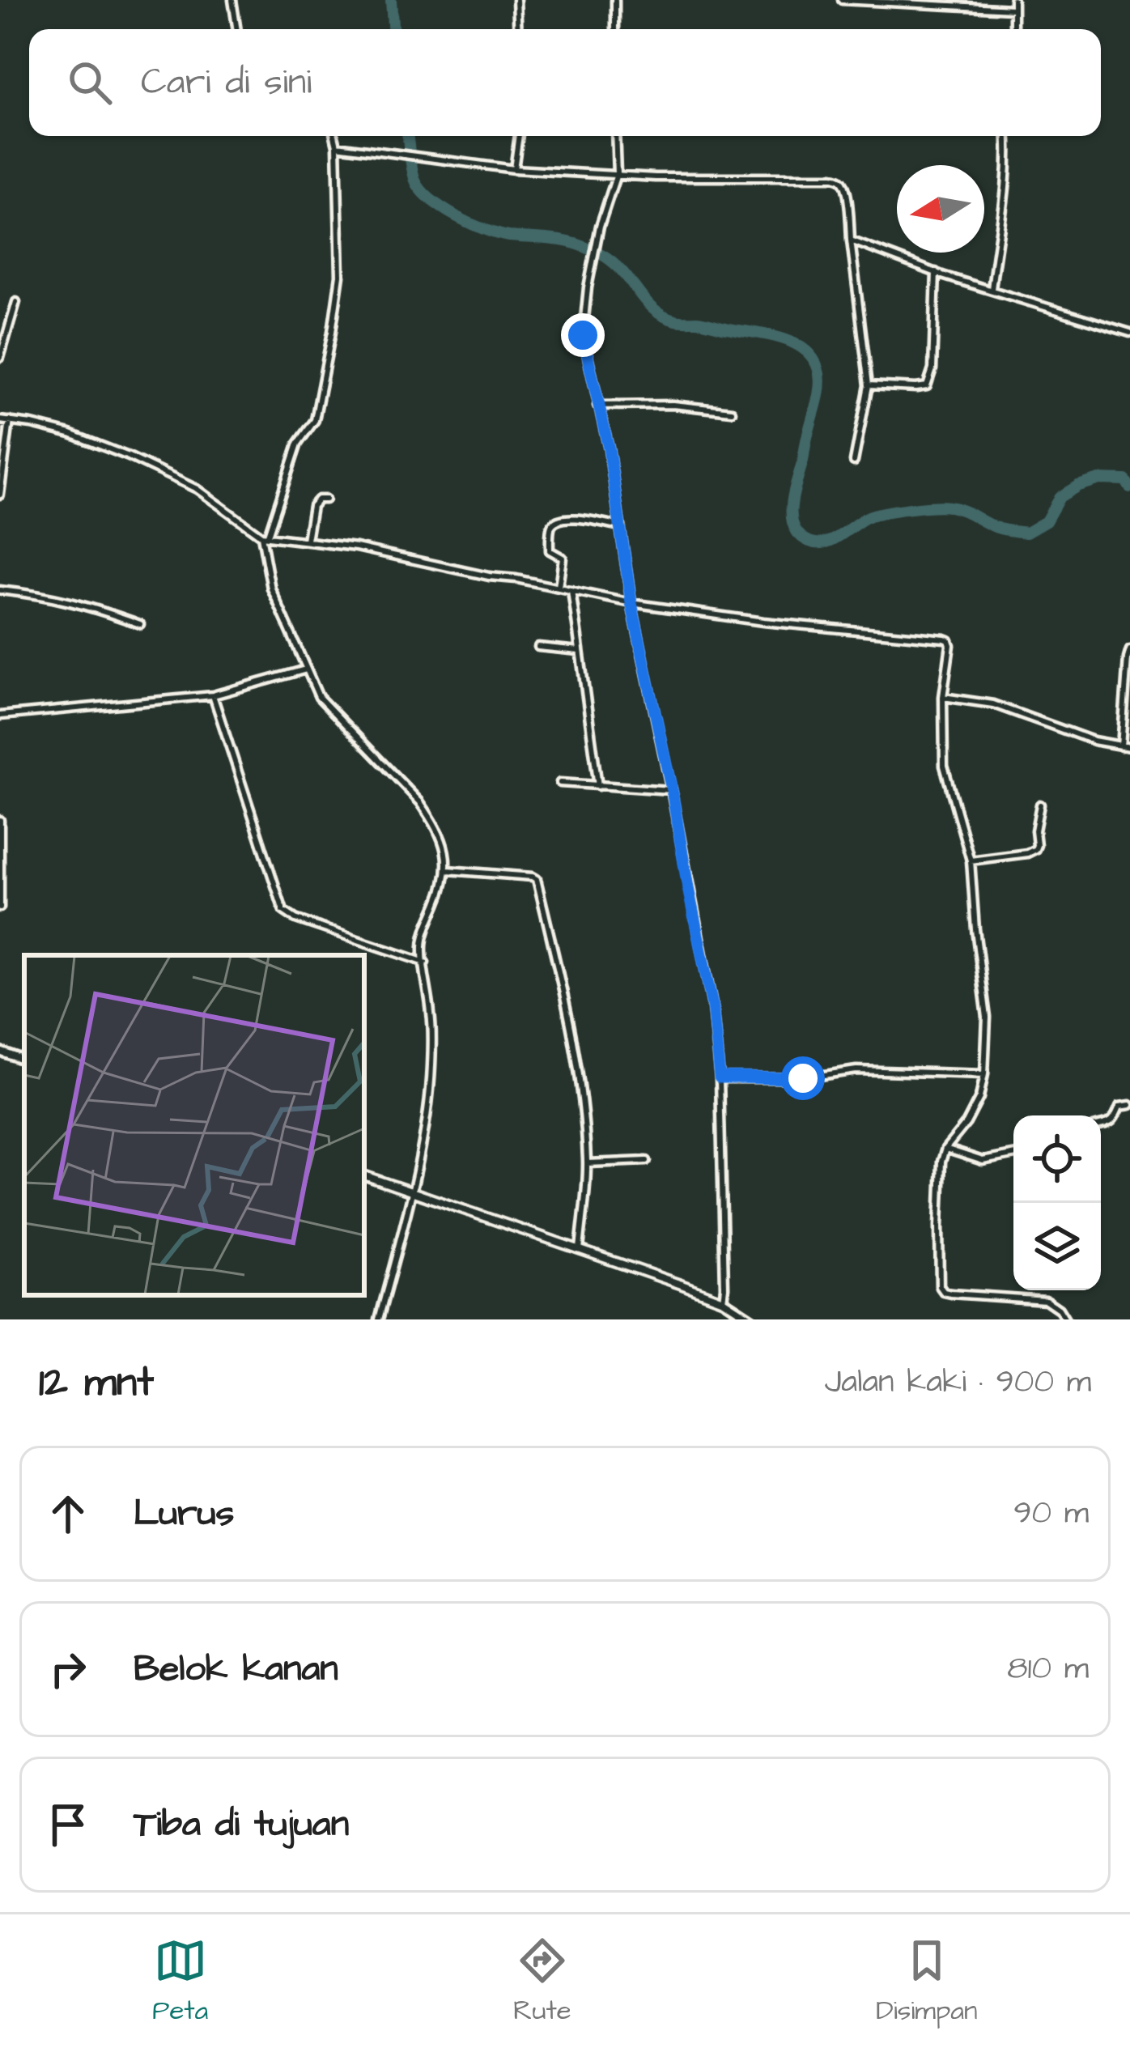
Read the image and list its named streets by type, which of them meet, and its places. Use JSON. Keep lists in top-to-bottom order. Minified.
{"north":"left","page":{"search":"Cari di sini","heading":["12 mnt","Jalan kaki · 900 m"],"list":[["Lurus","90 m"],["Belok kanan","810 m"],"Tiba di tujuan"],"nav":["Peta","Rute","Disimpan"]}}
